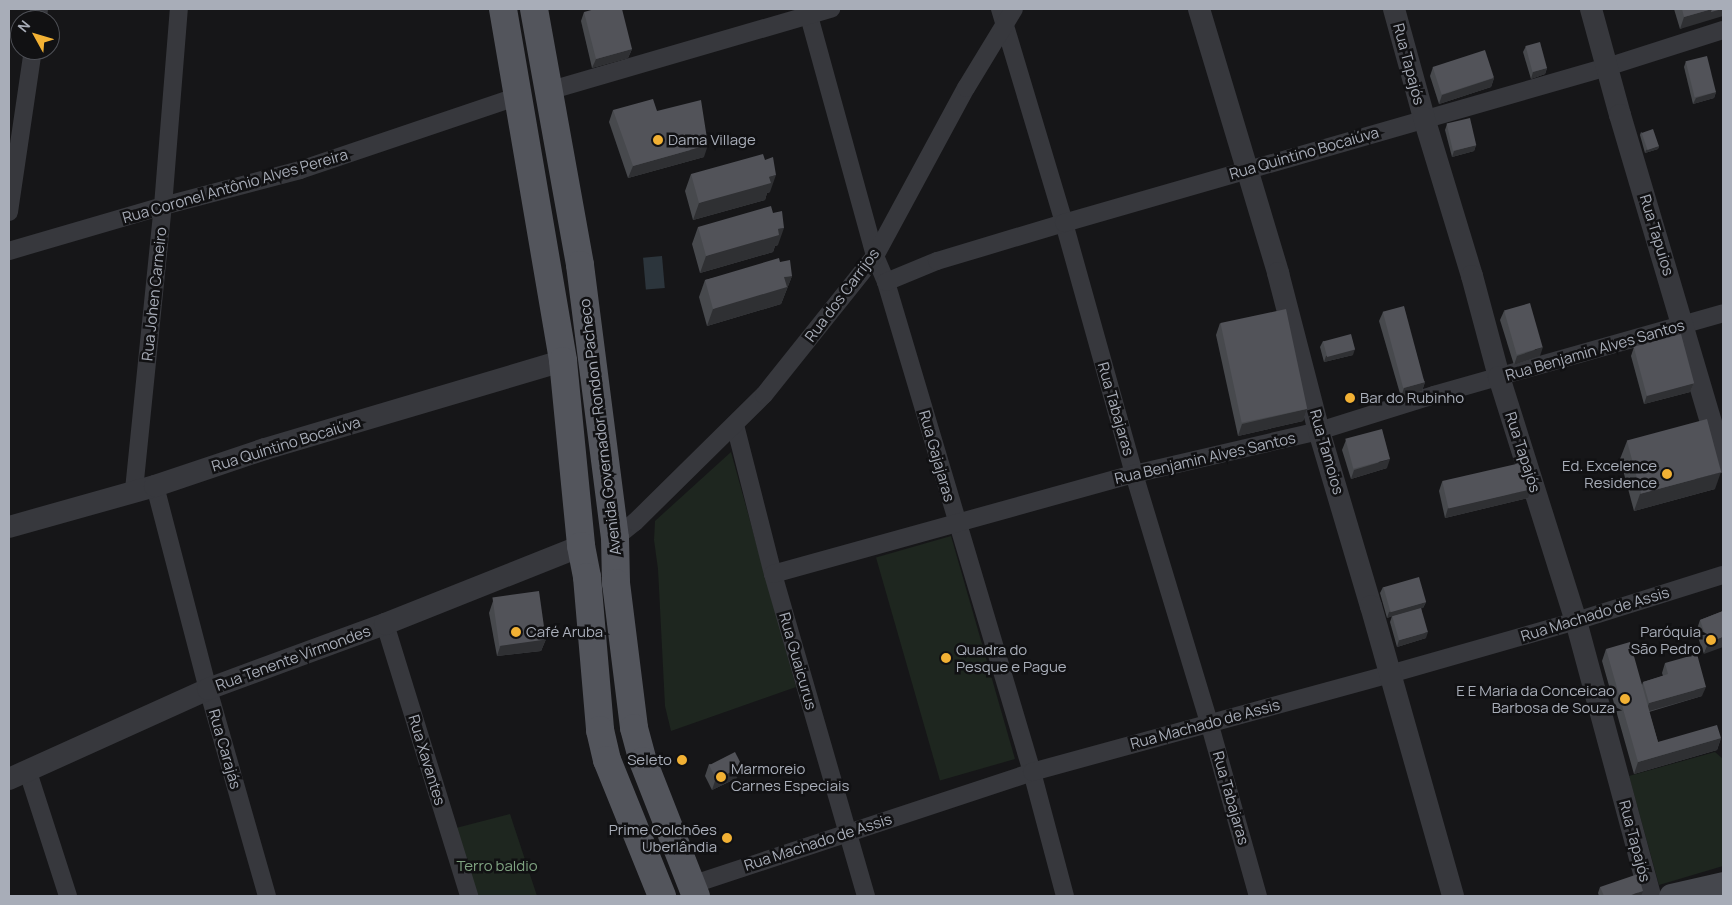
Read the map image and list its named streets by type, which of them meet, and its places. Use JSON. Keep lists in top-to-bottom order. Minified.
{"streets":{"main road":["Avenida Governador Rondon Pacheco"],"street":["Rua Tapajós","Rua Quintino Bocaiúva","Rua Coronel Antônio Alves Pereira","Rua Tapuios","Rua Johen Carneiro","Rua dos Carrijos","Rua Benjamin Alves Santos","Rua Tabajaras","Rua Tamoios","Rua Gajajaras","Rua Machado de Assis","Rua Tenente Virmondes","Rua Guaicurus","Rua Carajás","Rua Xavantes"]},"crossings":[["Rua Tapajós","Rua Quintino Bocaiúva"],["Rua Tapajós","Rua Benjamin Alves Santos"],["Rua Tapajós","Rua Machado de Assis"],["Rua Quintino Bocaiúva","Rua Tapuios"],["Rua Quintino Bocaiúva","Rua Johen Carneiro"],["Rua Quintino Bocaiúva","Rua Tabajaras"],["Rua Quintino Bocaiúva","Avenida Governador Rondon Pacheco"],["Rua Quintino Bocaiúva","Rua Tamoios"],["Rua Quintino Bocaiúva","Rua Gajajaras"],["Rua Quintino Bocaiúva","Rua Carajás"],["Rua Coronel Antônio Alves Pereira","Rua Johen Carneiro"],["Rua Coronel Antônio Alves Pereira","Avenida Governador Rondon Pacheco"],["Rua Tapuios","Rua Benjamin Alves Santos"],["Rua Johen Carneiro","Rua Carajás"],["Rua dos Carrijos","Rua Tabajaras"],["Rua dos Carrijos","Avenida Governador Rondon Pacheco"],["Rua dos Carrijos","Rua Gajajaras"],["Rua dos Carrijos","Rua Guaicurus"],["Rua Benjamin Alves Santos","Rua Tabajaras"],["Rua Benjamin Alves Santos","Rua Tamoios"],["Rua Benjamin Alves Santos","Rua Gajajaras"],["Rua Benjamin Alves Santos","Rua Guaicurus"],["Rua Tabajaras","Rua Machado de Assis"],["Avenida Governador Rondon Pacheco","Rua Machado de Assis"],["Avenida Governador Rondon Pacheco","Rua Tenente Virmondes"],["Rua Tamoios","Rua Machado de Assis"],["Rua Gajajaras","Rua Machado de Assis"],["Rua Machado de Assis","Rua Guaicurus"],["Rua Tenente Virmondes","Rua Carajás"],["Rua Tenente Virmondes","Rua Xavantes"]],"parks":["Terro baldio"],"places":["Dama Village","Bar do Rubinho","Ed. Excelence Residence","Café Aruba","Paróquia São Pedro","Quadra do Pesque e Pague","E E Maria da Conceicao Barbosa de Souza","Seleto","Marmoreio Carnes Especiais","Prime Colchões Uberlândia"],"north":"top left"}
